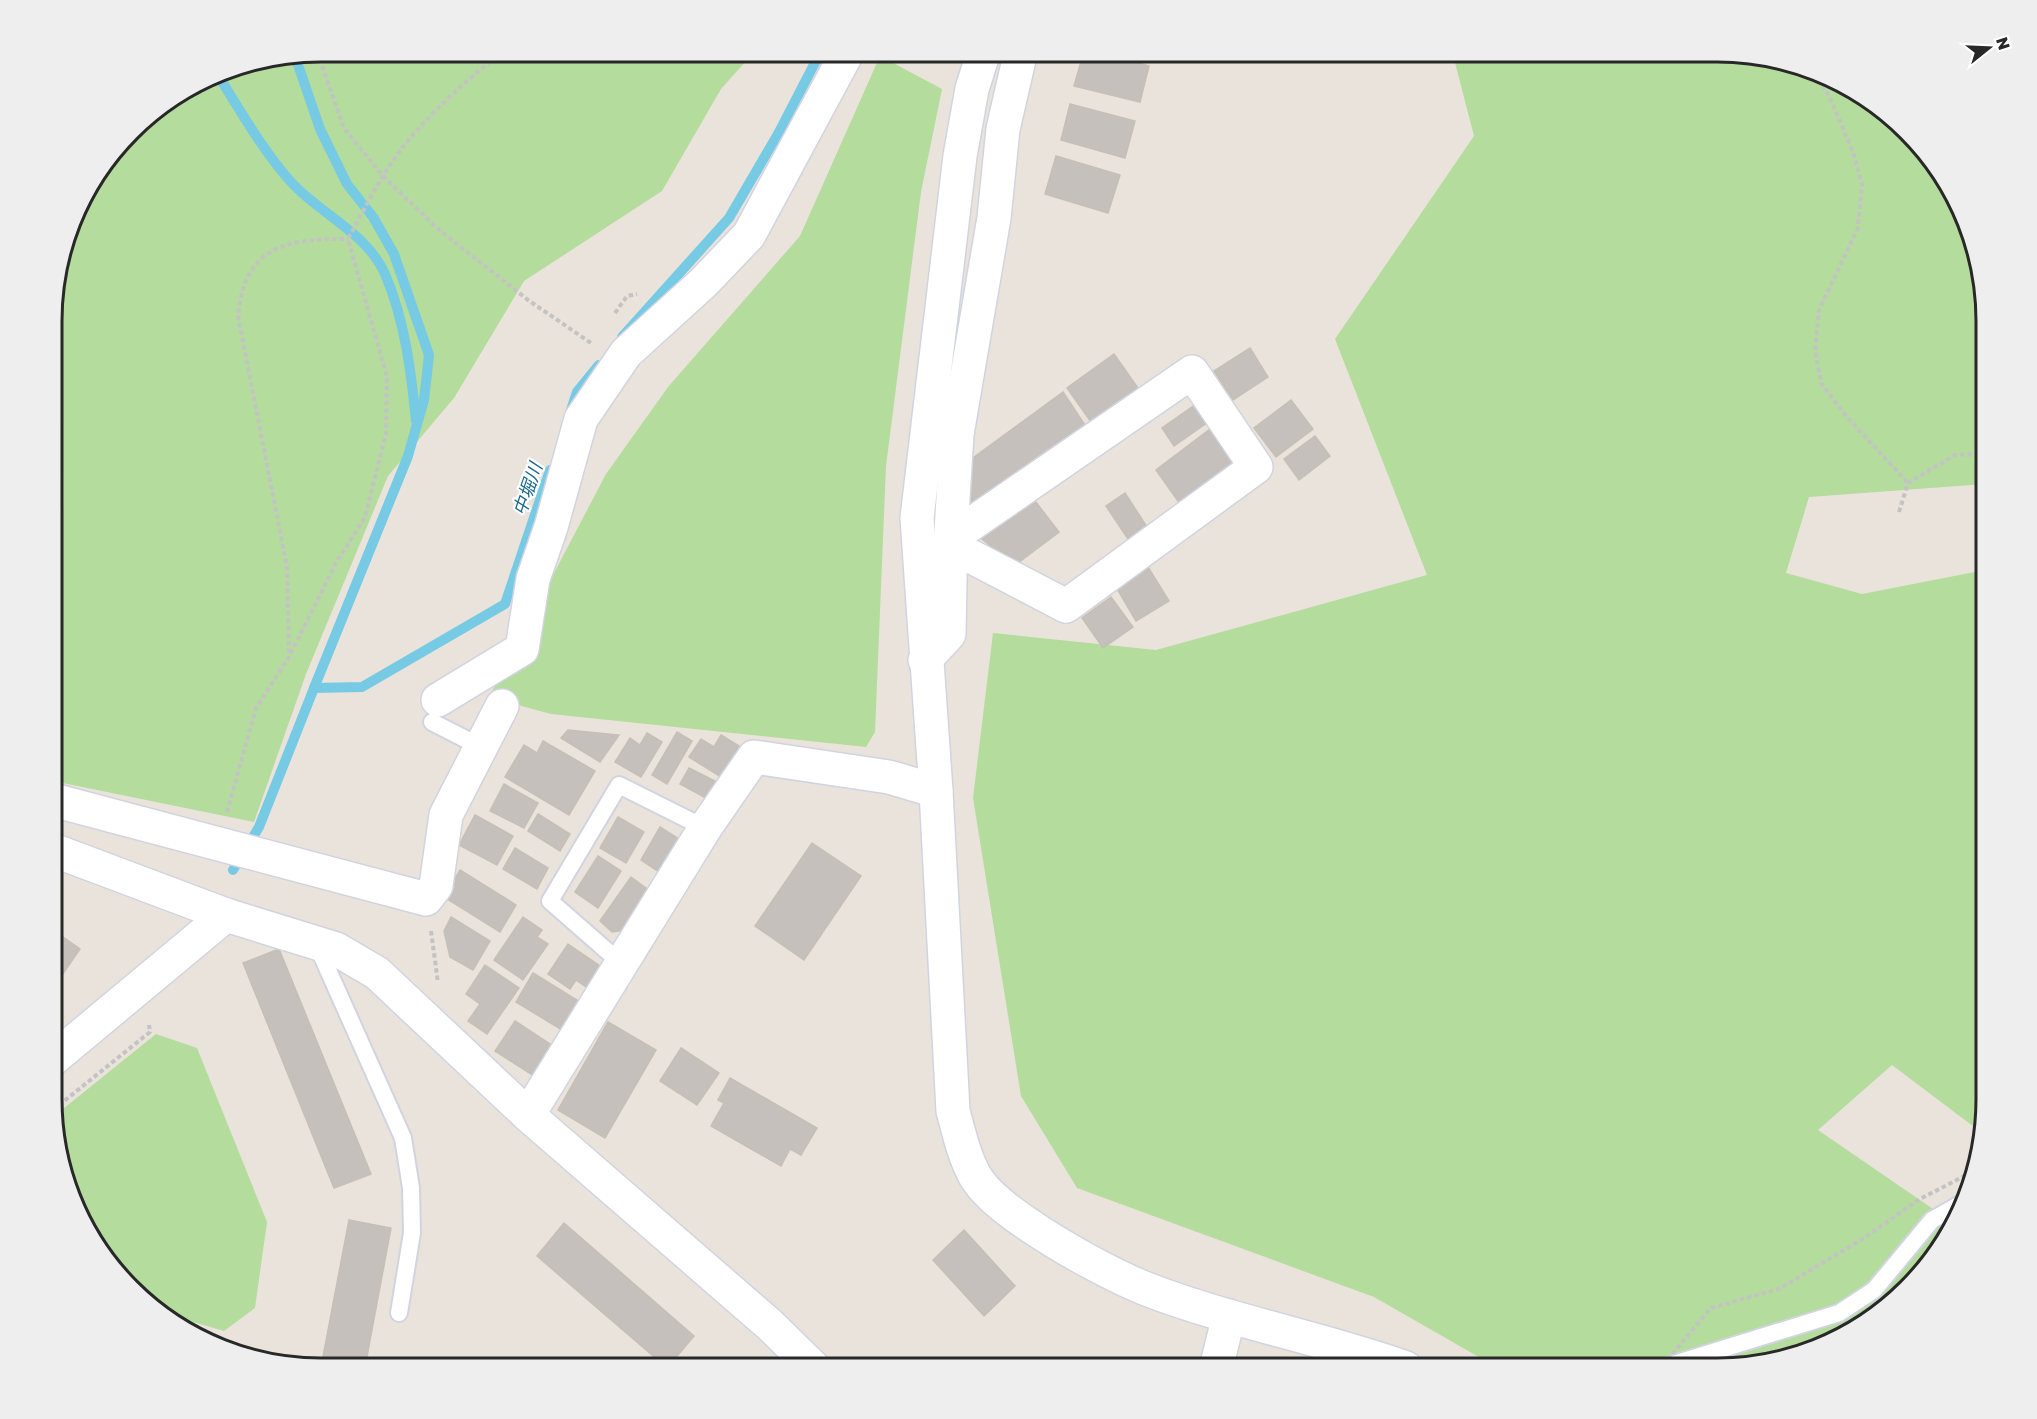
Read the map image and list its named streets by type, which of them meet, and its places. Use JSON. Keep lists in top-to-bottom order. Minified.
{"water":["中堀川"],"north":"right"}
